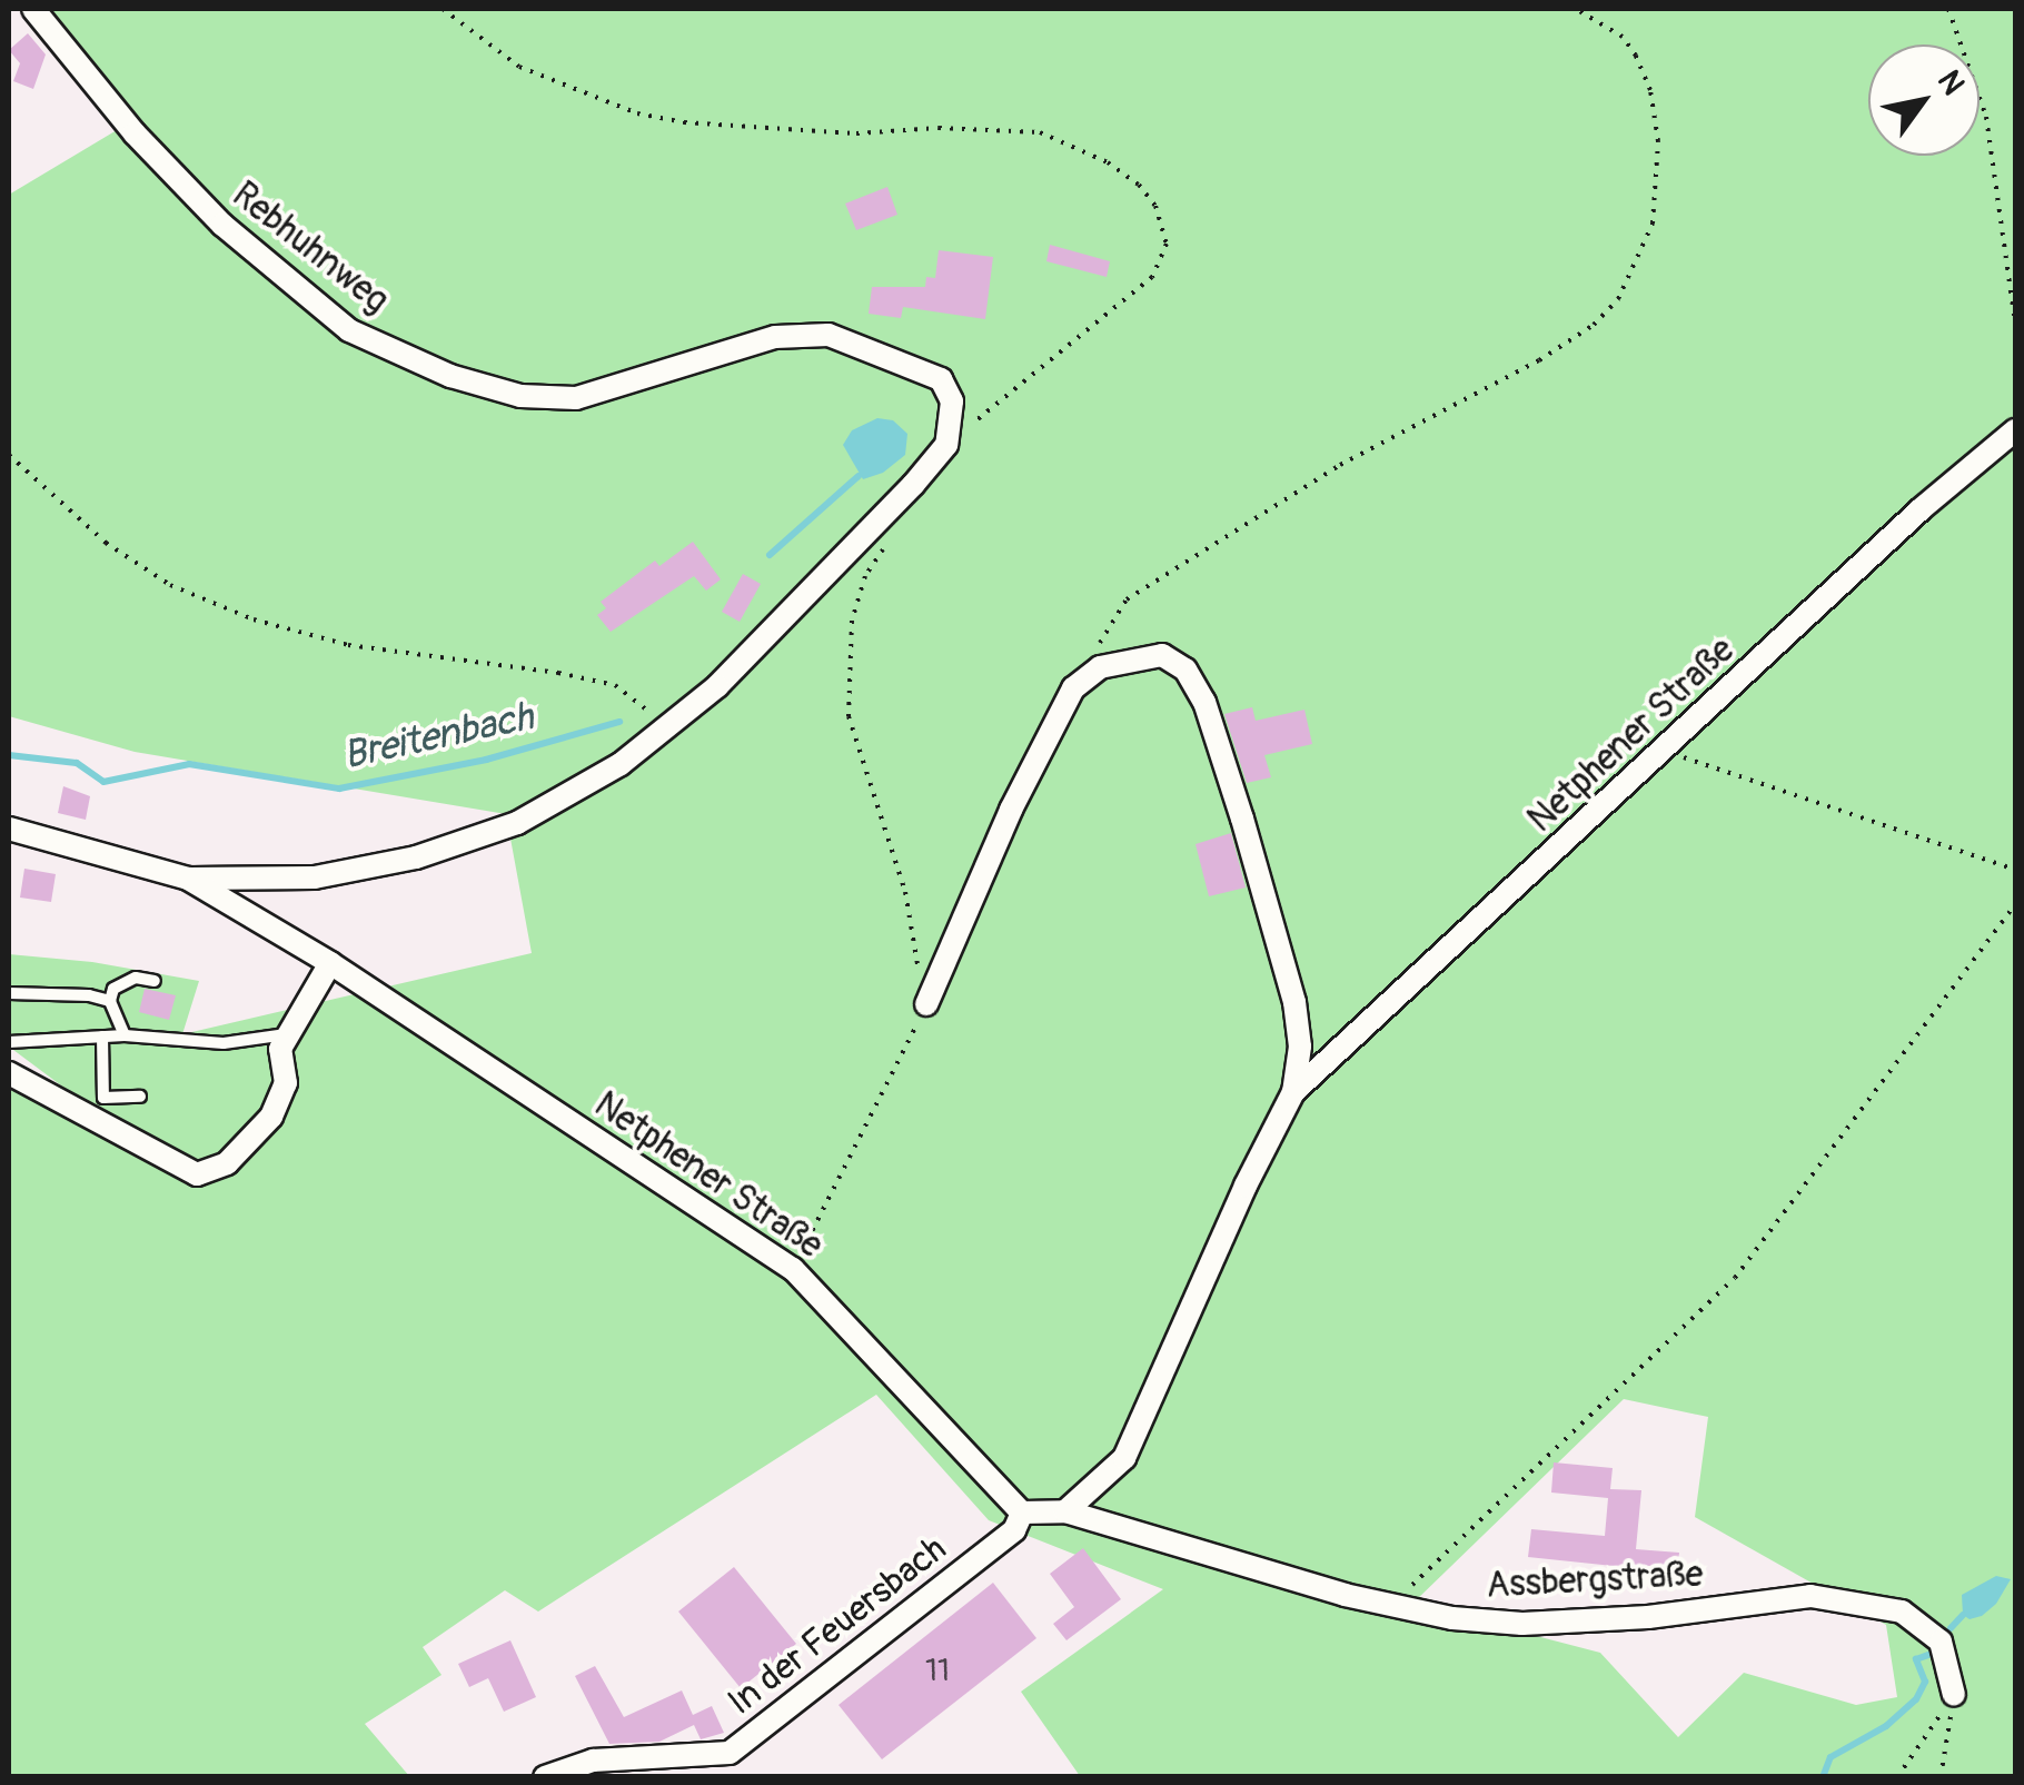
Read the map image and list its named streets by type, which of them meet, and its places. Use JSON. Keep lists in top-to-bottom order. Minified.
{"streets":{"street":["Rebhuhnweg","Netphener Straße","Assbergstraße","In der Feuersbach"]},"crossings":[["Netphener Straße","Assbergstraße"],["Netphener Straße","In der Feuersbach"]],"water":["Breitenbach"],"house_numbers":["11"],"north":"top right"}
